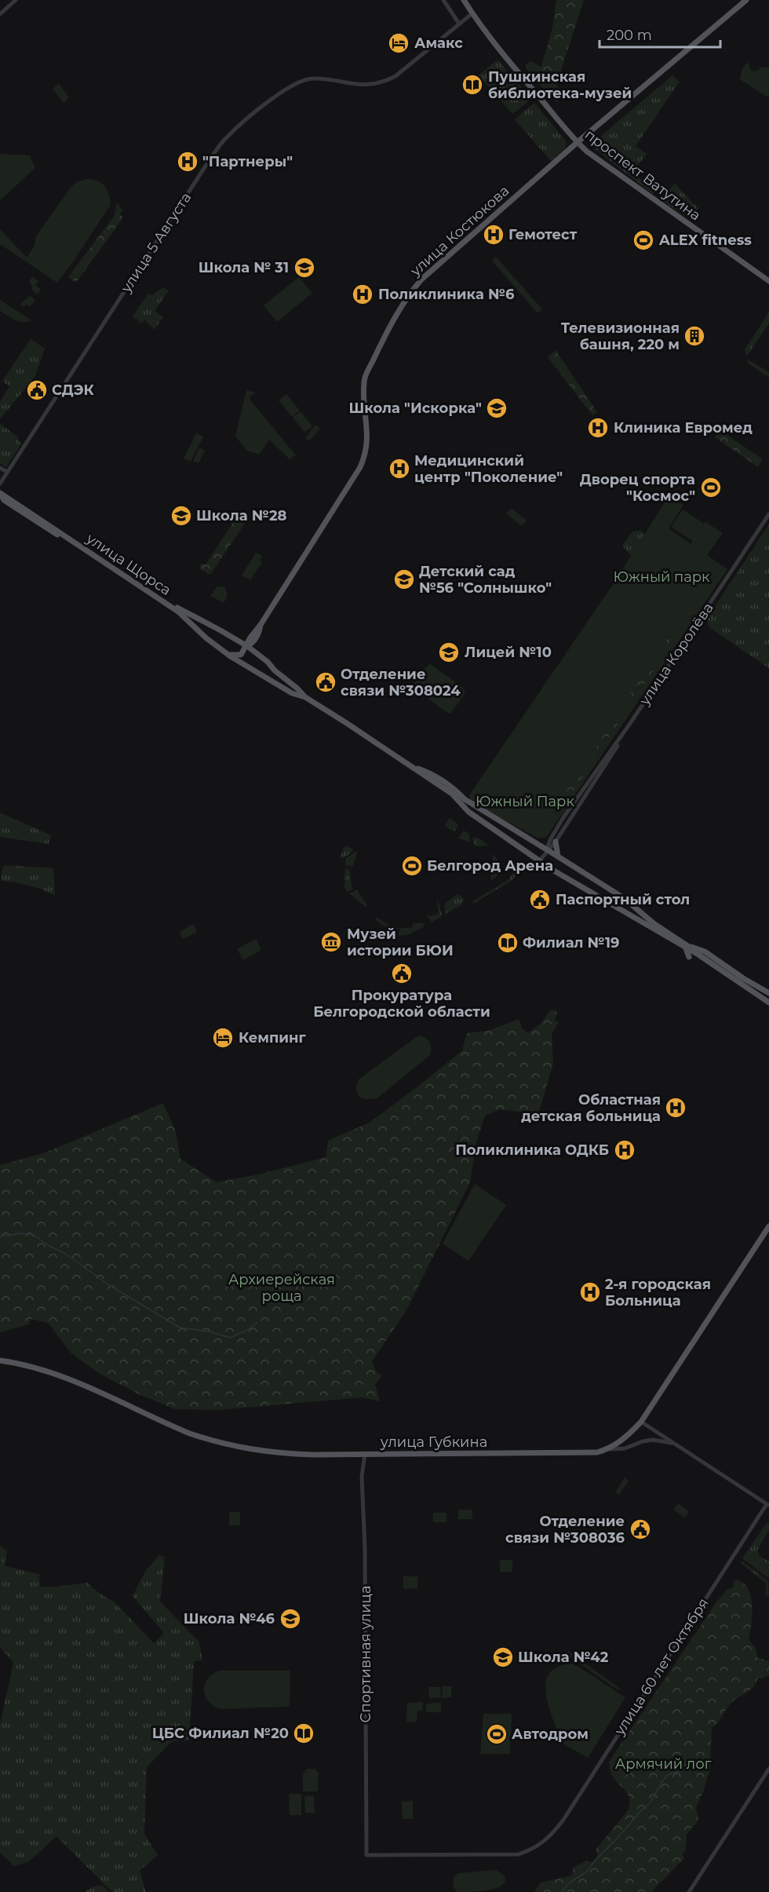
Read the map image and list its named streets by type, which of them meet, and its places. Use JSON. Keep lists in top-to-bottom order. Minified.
{"streets":{"main road":["проспект Ватутина","улица Костюкова","улица Щорса","улица Губкина"],"street":["улица 5 Августа","улица Королёва","Спортивная улица","улица 60 лет Октября"]},"crossings":[["проспект Ватутина","улица Костюкова"],["проспект Ватутина","улица 5 Августа"],["улица Костюкова","улица Щорса"],["улица Губкина","Спортивная улица"],["Спортивная улица","улица 60 лет Октября"]],"parks":["Южный парк","Южный Парк","Архиерейская роща","Армячий лог"],"places":{"hotel":["Амакс","Кемпинг"],"library":["Пушкинская библиотека-музей","Филиал №19","ЦБС Филиал №20"],"hospital":["\"Партнеры\"","Гемотест","Поликлиника №6","Клиника Евромед","Медицинский центр \"Поколение\"","Областная детская больница","Поликлиника ОДКБ","2-я городская Больница"],"sports":["ALEX fitness","Дворец спорта \"Космос\"","Белгород Арена","Автодром"],"school or university":["Школа № 31","Школа \"Искорка\"","Школа №28","Детский сад №56 \"Солнышко\"","Лицей №10","Школа №46","Школа №42"],"building":["Телевизионная башня, 220 м"],"public building":["СДЭК","Отделение связи №308024","Паспортный стол","Прокуратура Белгородской области","Отделение связи №308036"],"museum":["Музей истории БЮИ"]},"scale_bar":"200 m"}
